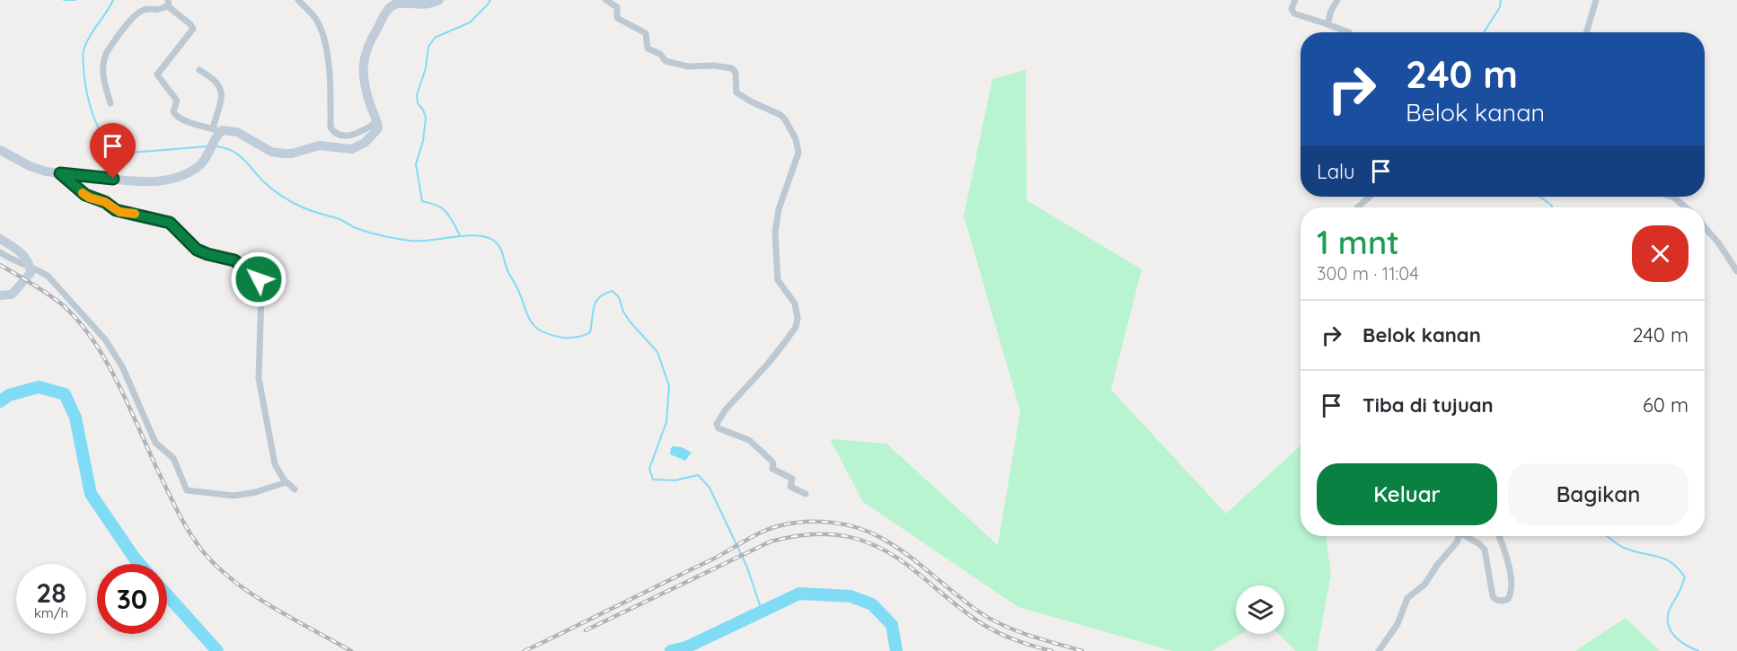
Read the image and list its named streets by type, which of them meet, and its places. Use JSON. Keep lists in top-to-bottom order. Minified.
{"page":{"turn":["240 m","Belok kanan"],"then":"Lalu","heading":["1 mnt","300 m · 11:04"],"list":[{"name":"Belok kanan","value":"240 m"},{"name":"Tiba di tujuan","value":"60 m"}],"buttons":["Keluar","Bagikan"],"speed":"28 km/h","limit":"30"}}
